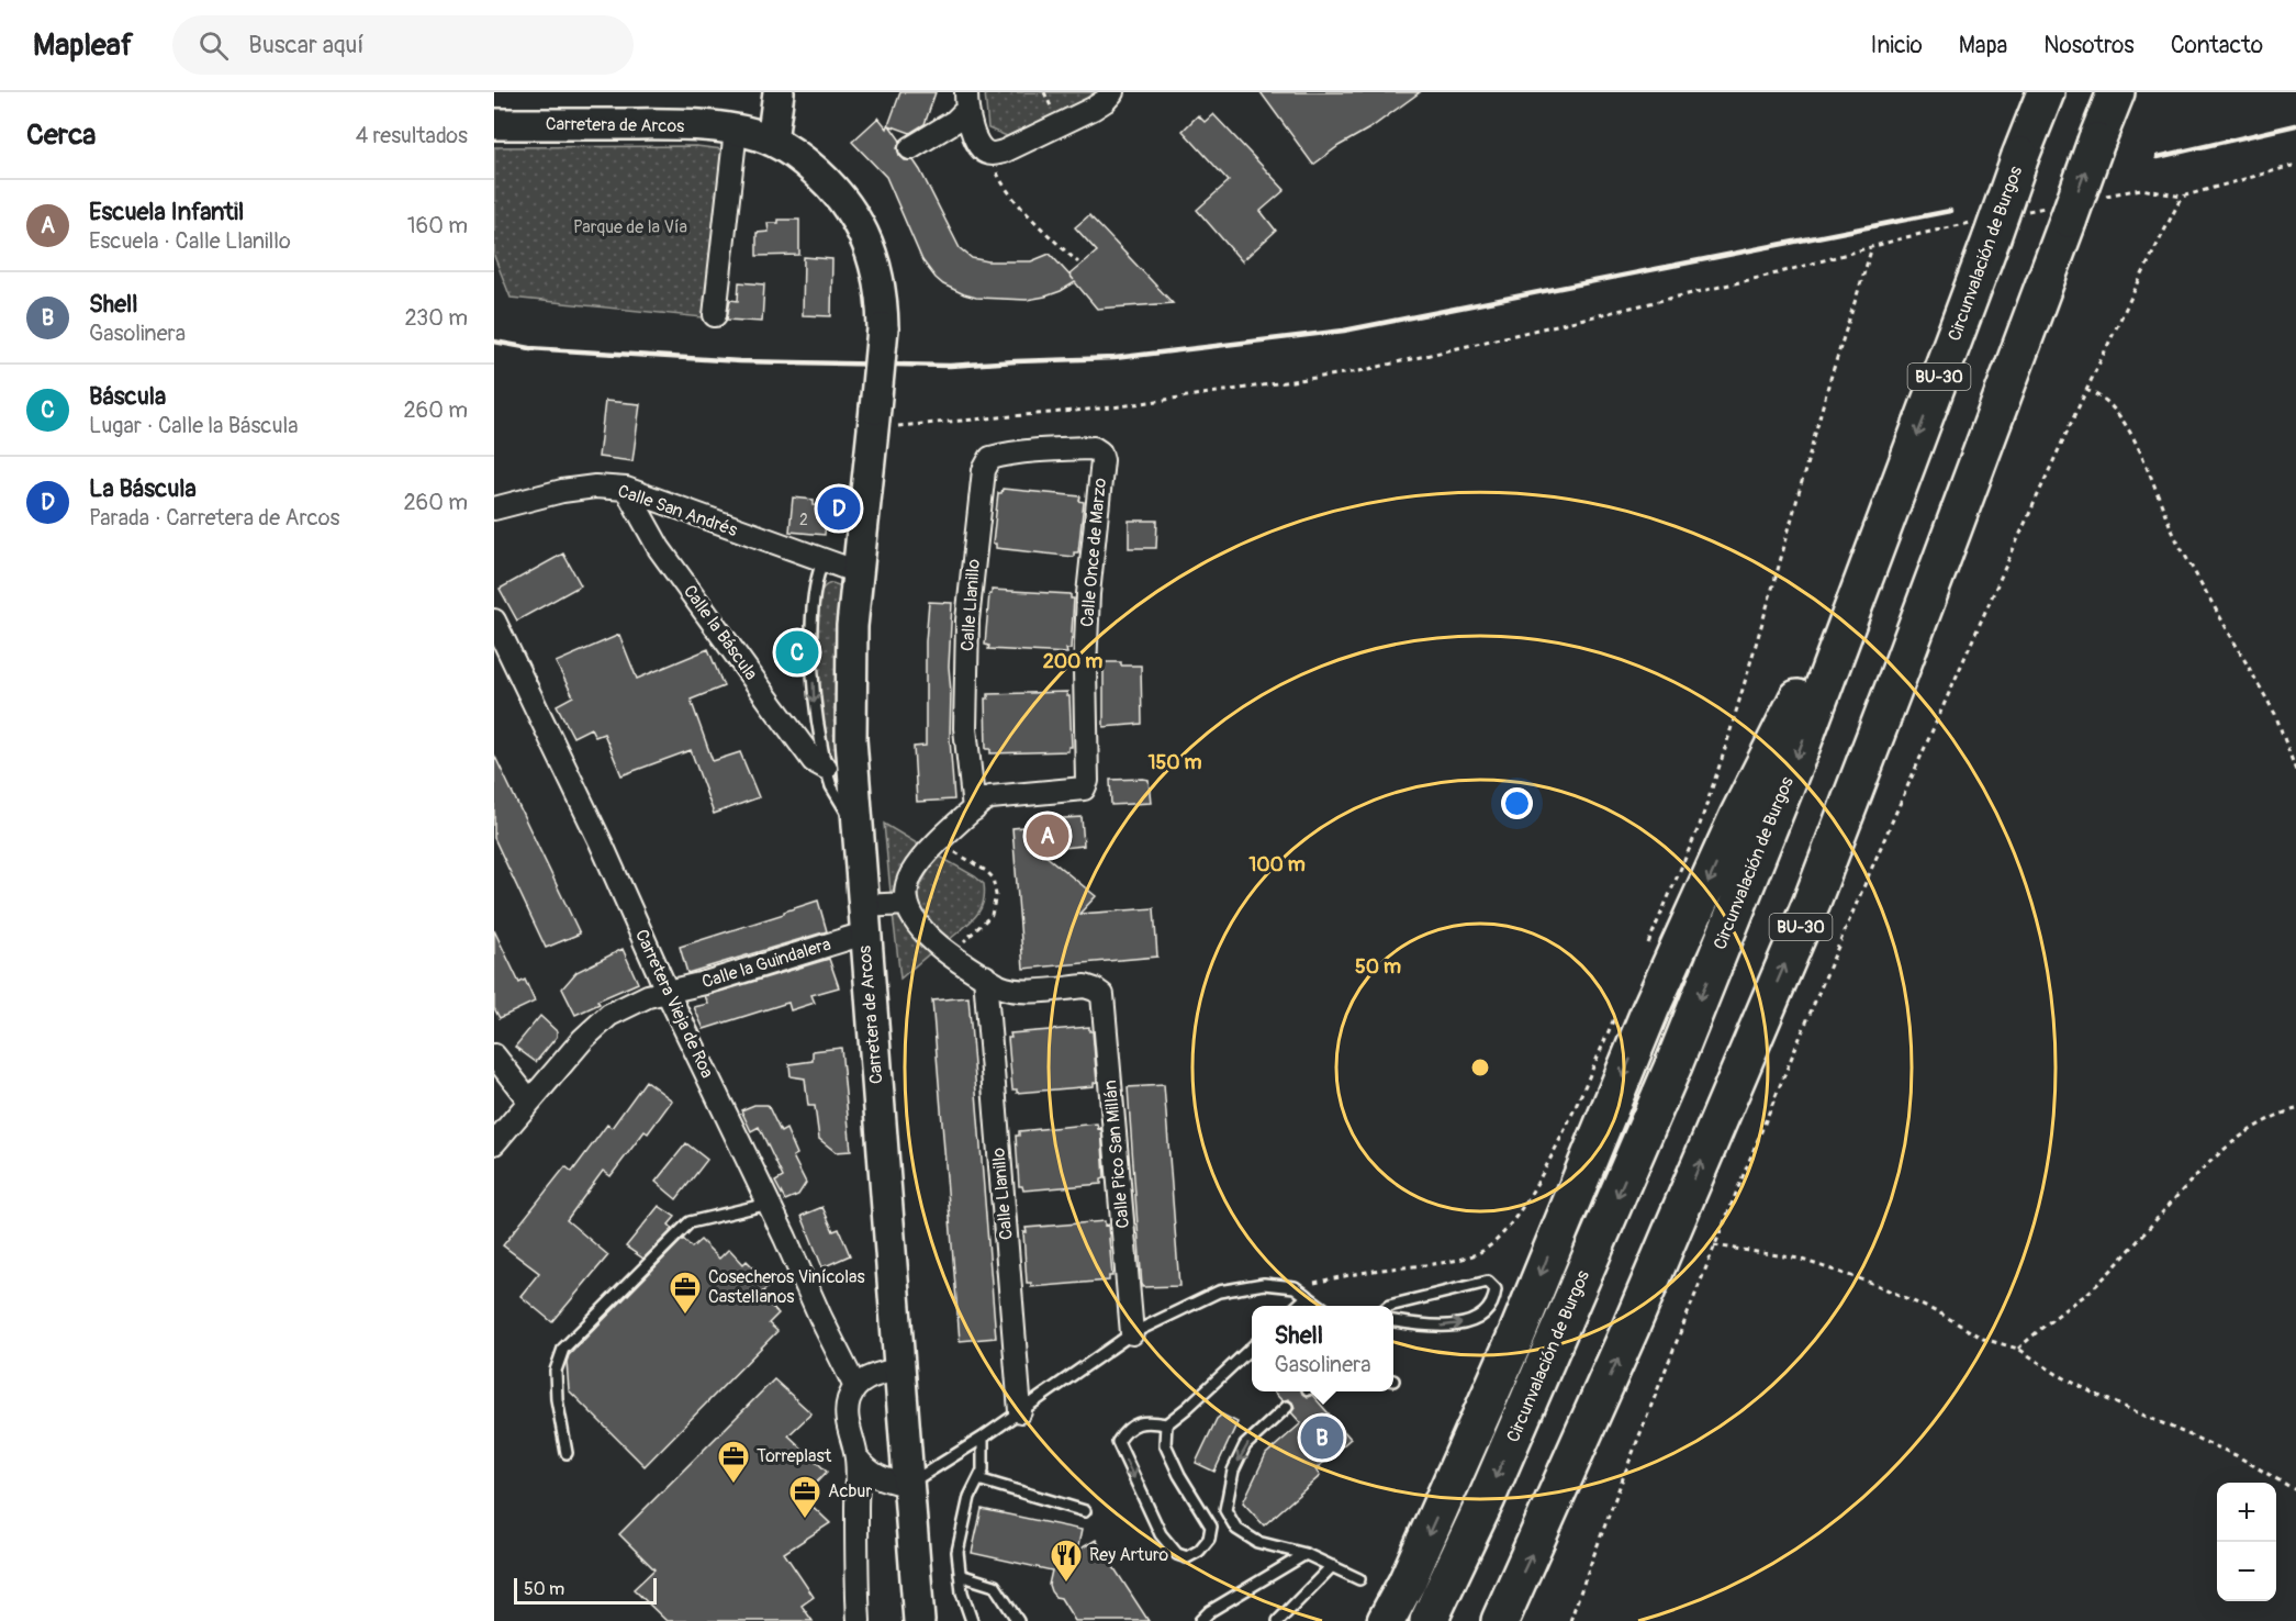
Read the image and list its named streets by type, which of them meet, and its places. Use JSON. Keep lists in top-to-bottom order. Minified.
{"streets":{"highway":["Circunvalación de Burgos","BU-30"],"street":["Carretera de Arcos","Calle San Andrés","Calle Once de Marzo","Calle Llanillo","Calle la Báscula","Calle la Guindalera","Carretera Vieja de Roa","Calle Pico San Millán"]},"crossings":[["Carretera de Arcos","Calle San Andrés"],["Carretera de Arcos","Calle la Guindalera"],["Calle San Andrés","Calle la Báscula"],["Calle Once de Marzo","Calle Llanillo"],["Calle Llanillo","Calle Pico San Millán"],["Calle la Guindalera","Carretera Vieja de Roa"]],"parks":["Parque de la Vía"],"places":{"office":["Cosecheros Vinícolas Castellanos","Torreplast","Acbur"],"restaurant":["Rey Arturo"]},"house_numbers":["2"],"scale_bar":"50 m","page":{"header":"Mapleaf","search":"Buscar aquí","nav":["Inicio","Mapa","Nosotros","Contacto"],"heading":["Cerca","4 resultados"],"list":[{"mark":"A","name":"Escuela Infantil","note":"Escuela · Calle Llanillo","value":"160 m"},{"mark":"B","name":"Shell","note":"Gasolinera","value":"230 m"},{"mark":"C","name":"Báscula","note":"Lugar · Calle la Báscula","value":"260 m"},{"mark":"D","name":"La Báscula","note":"Parada · Carretera de Arcos","value":"260 m"}],"pins":["D","C","A","B"],"popup":["Shell","Gasolinera"],"map_buttons":["+","−"],"scale":"50 m"},"rings":["200 m","150 m","100 m","50 m"]}
